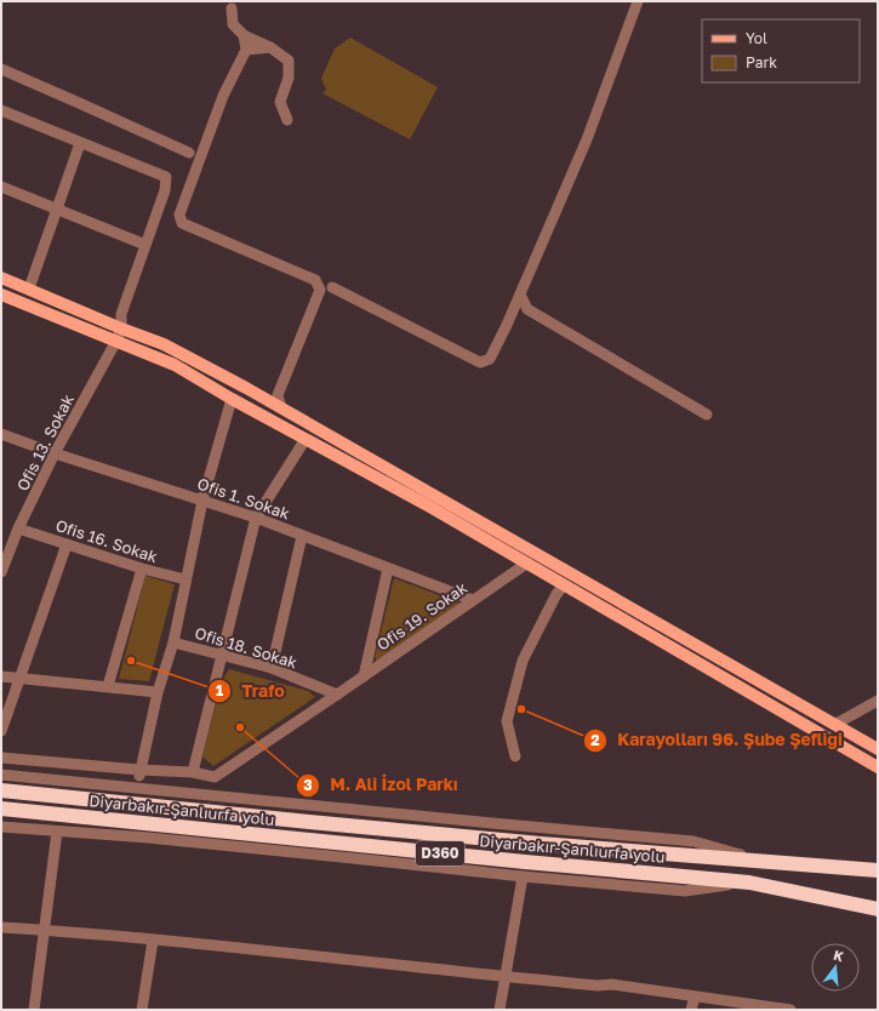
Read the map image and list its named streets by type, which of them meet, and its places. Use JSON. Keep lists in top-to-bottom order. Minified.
{"streets":{"highway":["Diyarbakır-Şanlıurfa yolu","D360"],"street":["Ofis 13. Sokak","Ofis 1. Sokak","Ofis 16. Sokak","Ofis 19. Sokak","Ofis 18. Sokak"]},"crossings":[["Ofis 13. Sokak","Ofis 1. Sokak"],["Ofis 13. Sokak","Ofis 16. Sokak"],["Ofis 1. Sokak","Ofis 19. Sokak"],["Ofis 19. Sokak","Ofis 18. Sokak"]],"places":["Trafo","Karayolları 96. Şube Şefliği","M. Ali İzol Parkı"],"legend":["Yol","Park"],"north":"top"}
